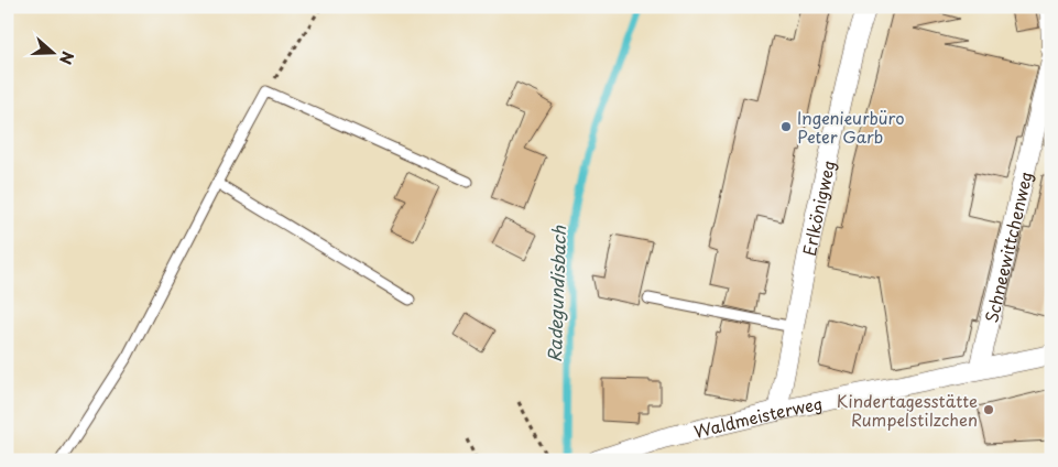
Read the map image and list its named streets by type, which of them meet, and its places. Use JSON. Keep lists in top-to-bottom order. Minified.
{"streets":{"street":["Erlkönigweg","Schneewittchenweg","Waldmeisterweg"]},"crossings":[["Erlkönigweg","Waldmeisterweg"],["Schneewittchenweg","Waldmeisterweg"]],"water":["Radegundisbach"],"places":["Ingenieurbüro Peter Garb","Kindertagesstätte Rumpelstilzchen"],"north":"right"}
